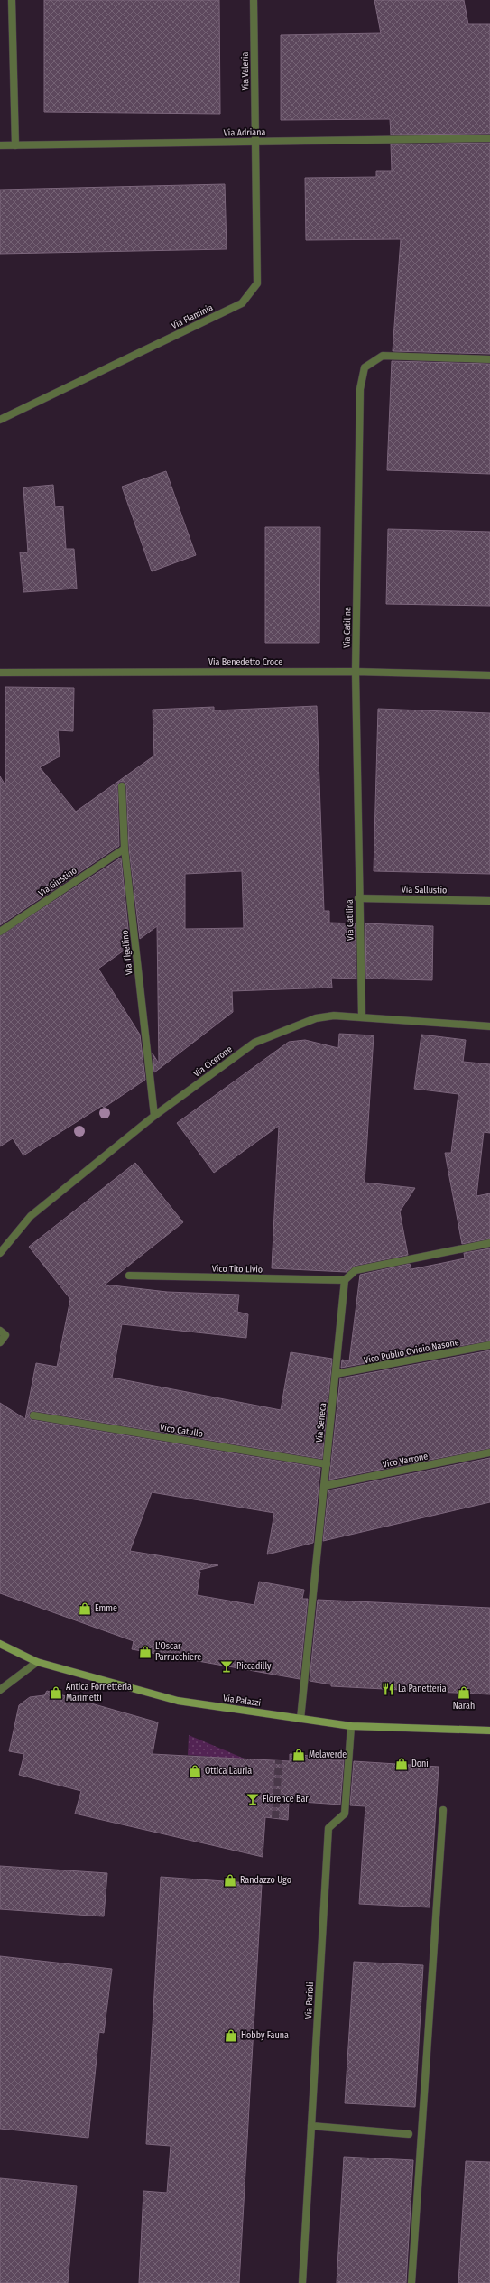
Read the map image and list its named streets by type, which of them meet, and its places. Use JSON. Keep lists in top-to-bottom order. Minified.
{"streets":{"street":["Via Valeria","Via Adriana","Via Flaminia","Via Catilina","Via Benedetto Croce","Via Giustino","Via Sallustio","Via Tigellino","Via Cicerone","Vico Tito Livio","Vico Publio Ovidio Nasone","Via Seneca","Vico Catullo","Vico Varrone","Via Palazzi","Via Parioli"]},"crossings":[["Via Valeria","Via Adriana"],["Via Valeria","Via Flaminia"],["Via Adriana","Via Flaminia"],["Via Catilina","Via Benedetto Croce"],["Via Catilina","Via Sallustio"],["Via Catilina","Via Cicerone"],["Via Giustino","Via Tigellino"],["Via Tigellino","Via Cicerone"],["Vico Tito Livio","Via Seneca"],["Vico Publio Ovidio Nasone","Via Seneca"],["Via Seneca","Vico Catullo"],["Via Seneca","Vico Varrone"],["Via Seneca","Via Palazzi"],["Via Palazzi","Via Parioli"]],"places":{"shop":["Emme","L'Oscar Parrucchiere","Antica Fornetteria Marimetti","Narah","Melaverde","Doní","Ottica Lauria","Randazzo Ugo","Hobby Fauna"],"bar":["Piccadilly","Florence Bar"],"restaurant":["La Panetteria"]}}
